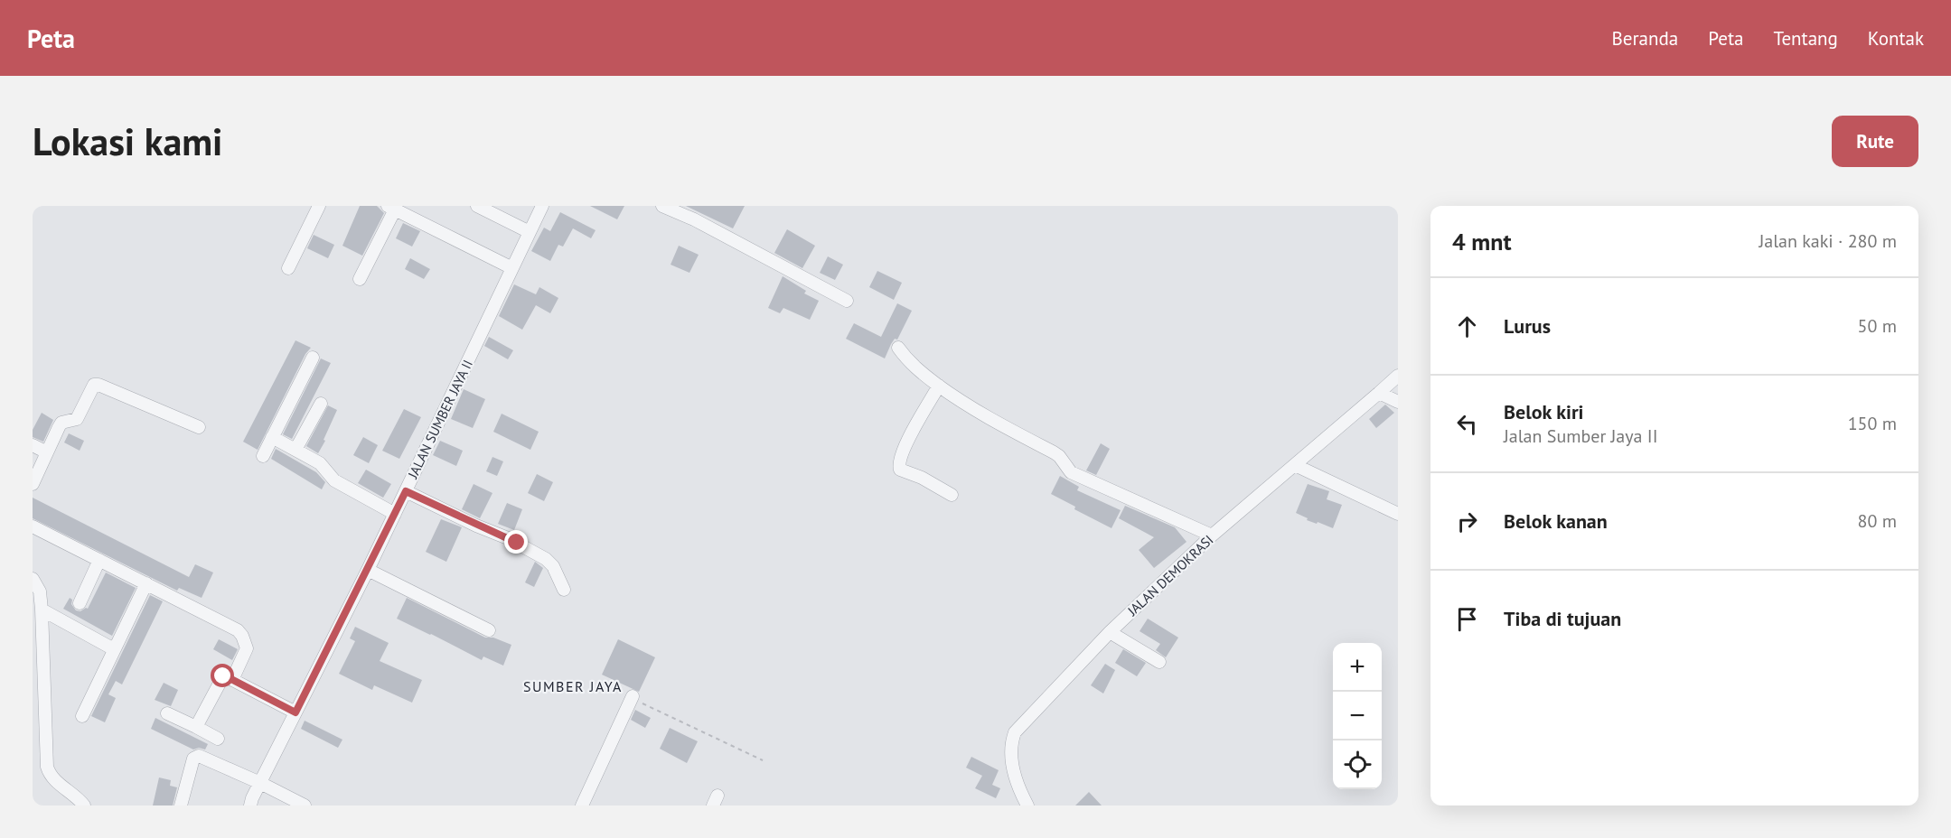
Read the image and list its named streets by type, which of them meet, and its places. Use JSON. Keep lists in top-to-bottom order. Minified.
{"streets":{"street":["JALAN SUMBER JAYA II","JALAN DEMOKRASI"]},"districts":["SUMBER JAYA"],"page":{"header":"Peta","nav":["Beranda","Peta","Tentang","Kontak"],"buttons":"Rute","title":"Lokasi kami","heading":["4 mnt","Jalan kaki · 280 m"],"list":[["Lurus","50 m"],["Belok kiri","Jalan Sumber Jaya II","150 m"],["Belok kanan","80 m"],"Tiba di tujuan"],"map_buttons":["+","−"]}}
